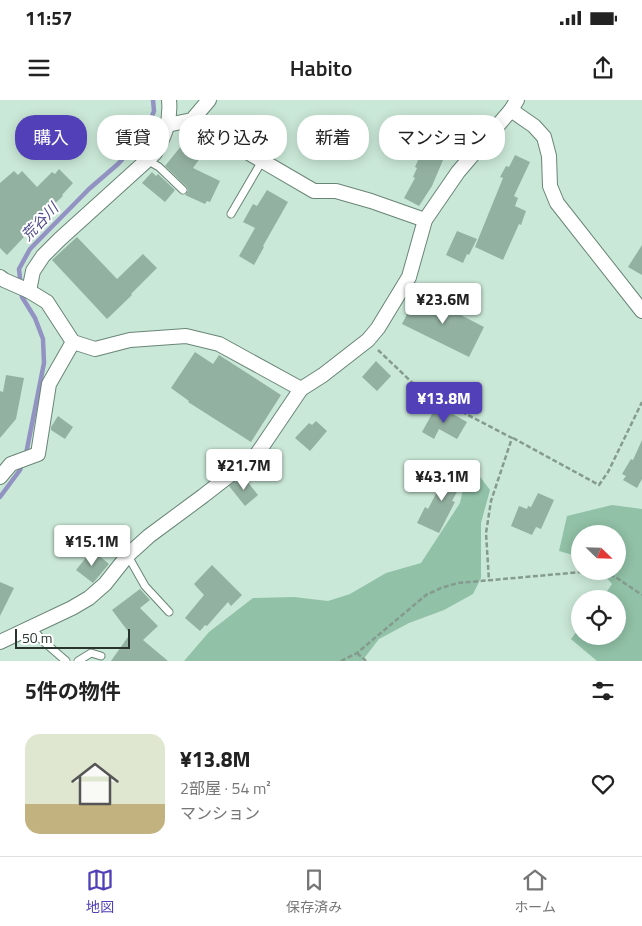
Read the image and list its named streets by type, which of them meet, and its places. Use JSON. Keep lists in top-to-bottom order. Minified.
{"water":["荒谷川"],"scale_bar":"50 m","north":"bottom right","page":{"status":"11:57","header":"Habito","chip":["購入","賃貸","絞り込み","新着","マンション"],"price":["¥23.6M","¥13.8M","¥21.7M","¥43.1M","¥15.1M"],"scale":"50 m","heading":"5件の物件","list":[{"name":"¥13.8M","note":"2部屋 · 54 m² · マンション"}],"tabs":["地図","保存済み","ホーム"]}}
